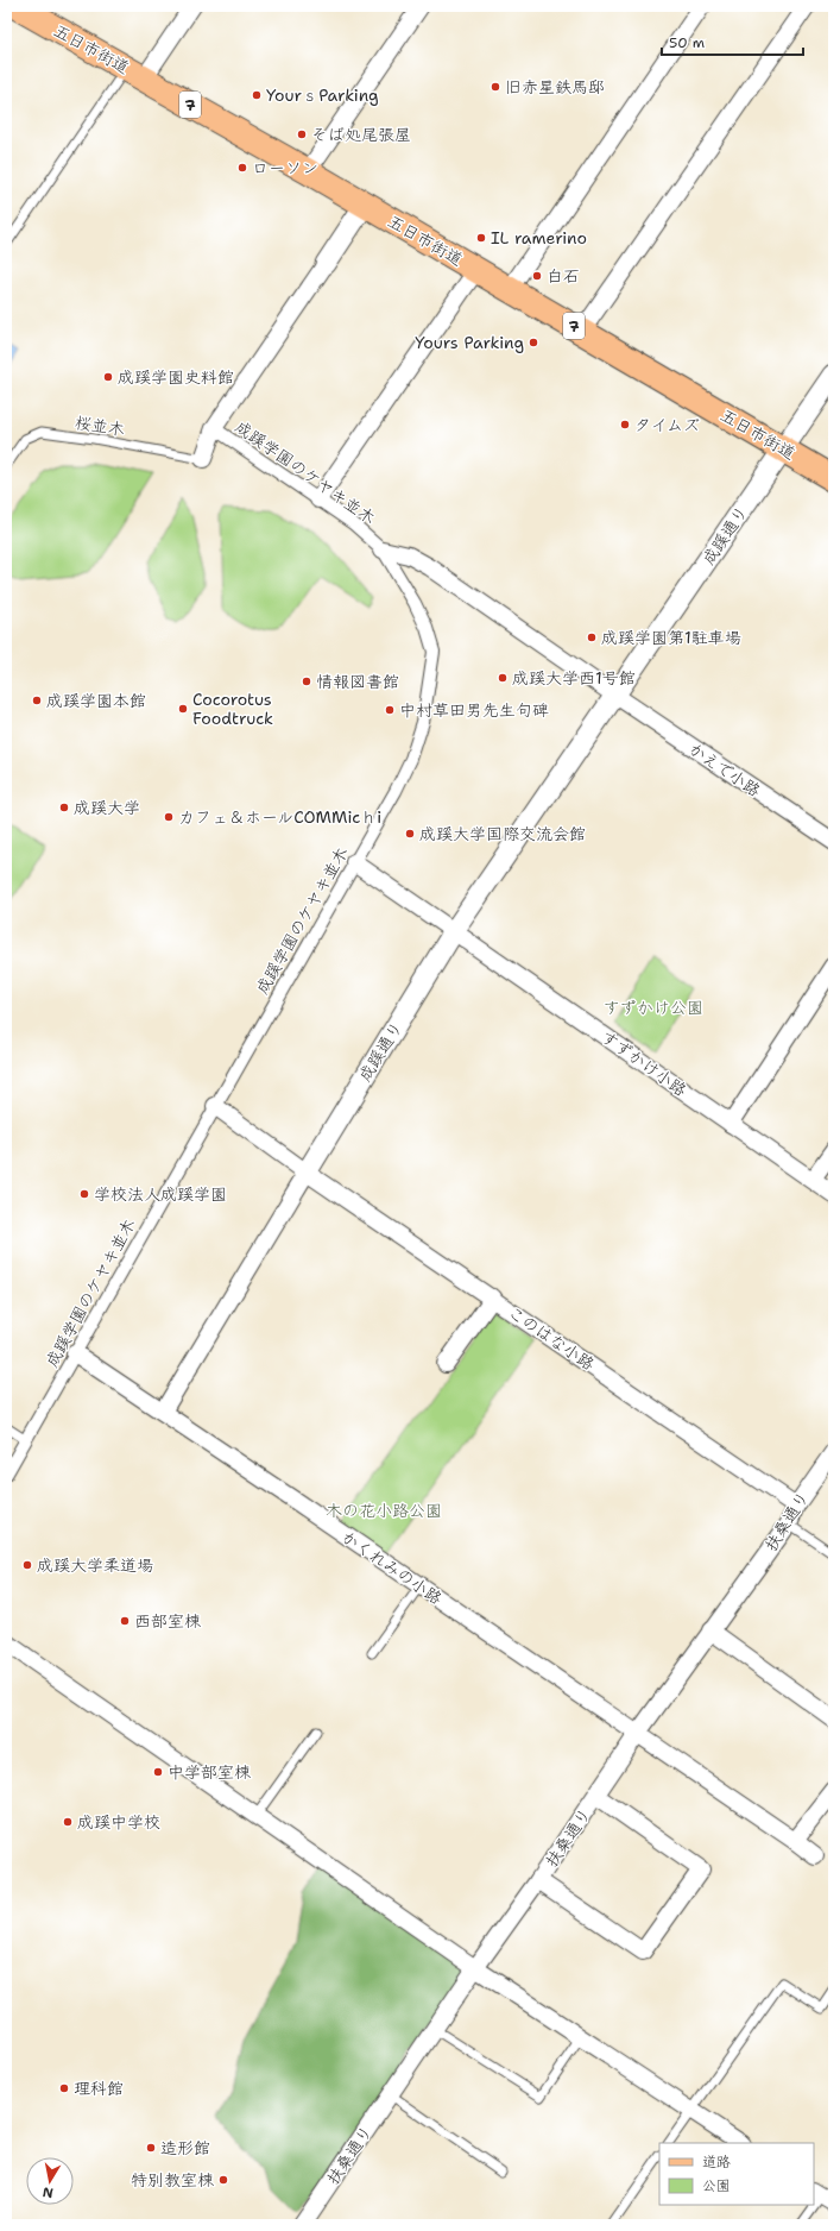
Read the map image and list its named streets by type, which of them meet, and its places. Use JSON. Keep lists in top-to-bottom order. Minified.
{"streets":{"main road":["五日市街道","7"],"street":["成蹊学園のケヤキ並木","成蹊通り","かえで小路","すずかけ小路","このはな小路","扶桑通り","かくれみの小路"],"lane":["桜並木"]},"crossings":[["五日市街道","成蹊通り"],["成蹊学園のケヤキ並木","かえで小路"],["成蹊学園のケヤキ並木","すずかけ小路"],["成蹊学園のケヤキ並木","このはな小路"],["成蹊学園のケヤキ並木","かくれみの小路"],["成蹊通り","かえで小路"],["成蹊通り","すずかけ小路"],["成蹊通り","このはな小路"],["このはな小路","扶桑通り"],["扶桑通り","かくれみの小路"]],"parks":["すずかけ公園","木の花小路公園"],"places":["旧赤星鉄馬邸","YourｓParking","そば処尾張屋","ローソン","IL ramerino","白石","Yours Parking","成蹊学園史料館","タイムズ","成蹊学園第1駐車場","成蹊大学西1号館","情報図書館","成蹊学園本館","Cocorotus Foodtruck","中村草田男先生句碑","成蹊大学","カフェ＆ホールCOMMicｈi","成蹊大学国際交流会館","学校法人成蹊学園","成蹊大学柔道場","西部室棟","中学部室棟","成蹊中学校","理科館","造形館","特別教室棟"],"legend":["道路","公園"],"scale_bar":"50 m","north":"bottom"}
